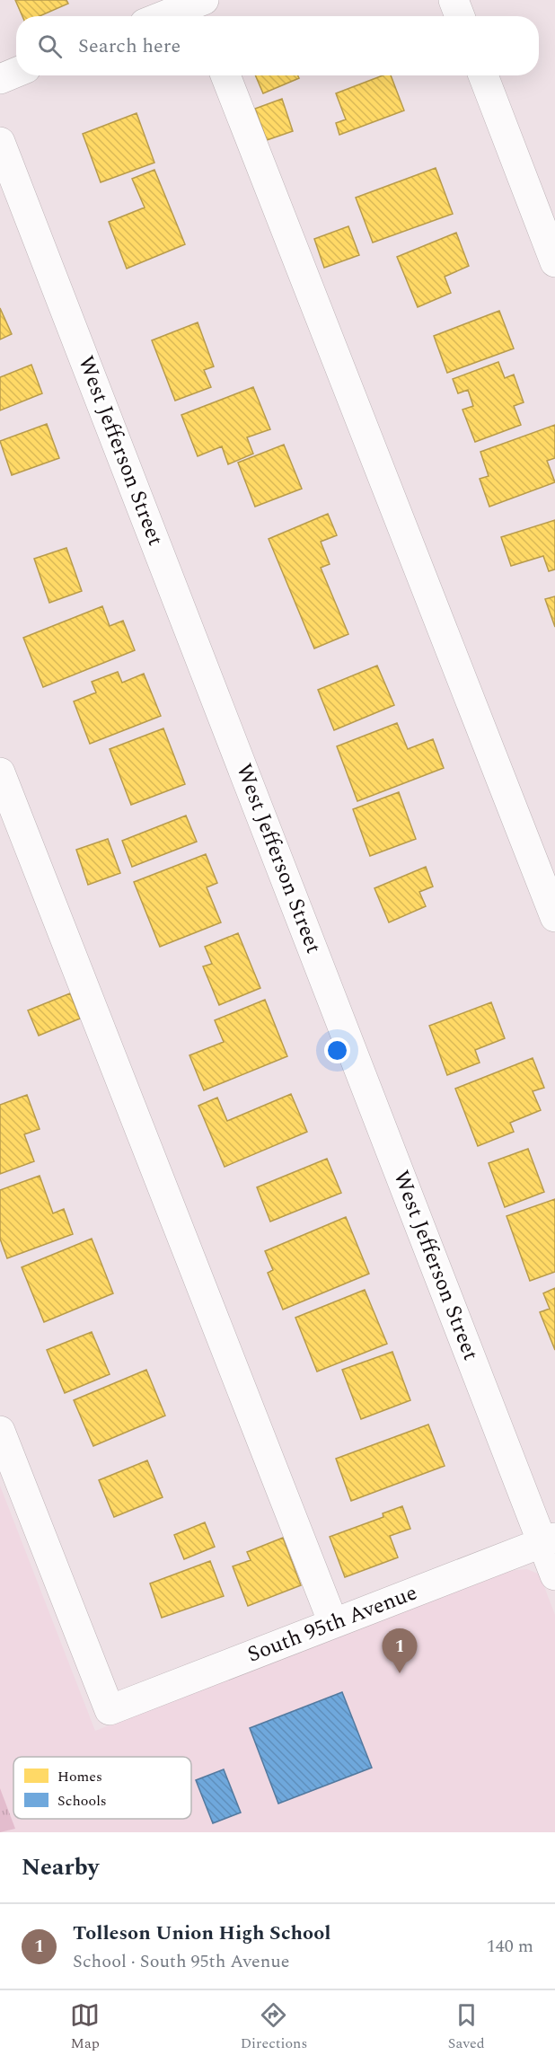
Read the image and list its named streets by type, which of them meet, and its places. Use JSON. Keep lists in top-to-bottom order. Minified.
{"streets":{"street":["West Jefferson Street","South 95th Avenue"]},"crossings":[["West Jefferson Street","South 95th Avenue"]],"legend":["Homes","Schools"],"page":{"search":"Search here","pins":"1","heading":"Nearby","list":[{"mark":"1","name":"Tolleson Union High School","note":"School · South 95th Avenue","value":"140 m"}],"nav":["Map","Directions","Saved"]}}
